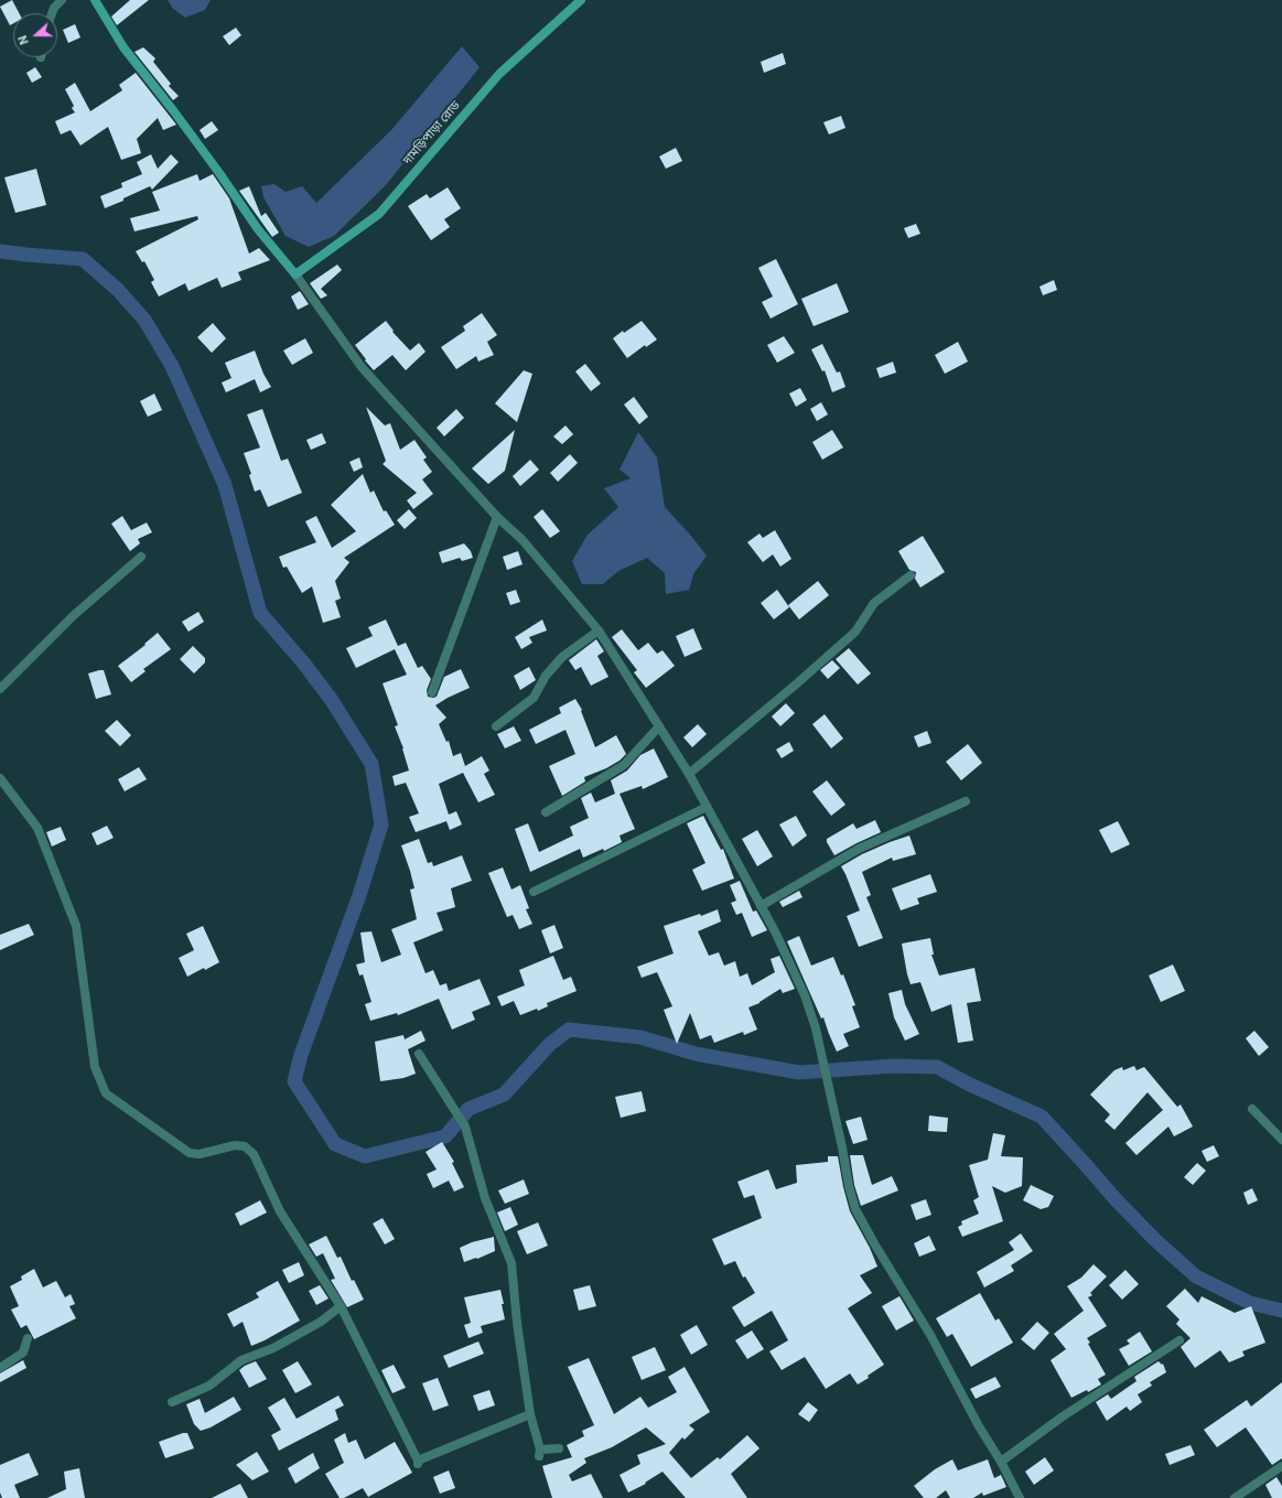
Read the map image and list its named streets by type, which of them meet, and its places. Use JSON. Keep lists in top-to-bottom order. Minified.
{"streets":{"main road":["দামড়িপাড়া রোড"]},"north":"left"}
